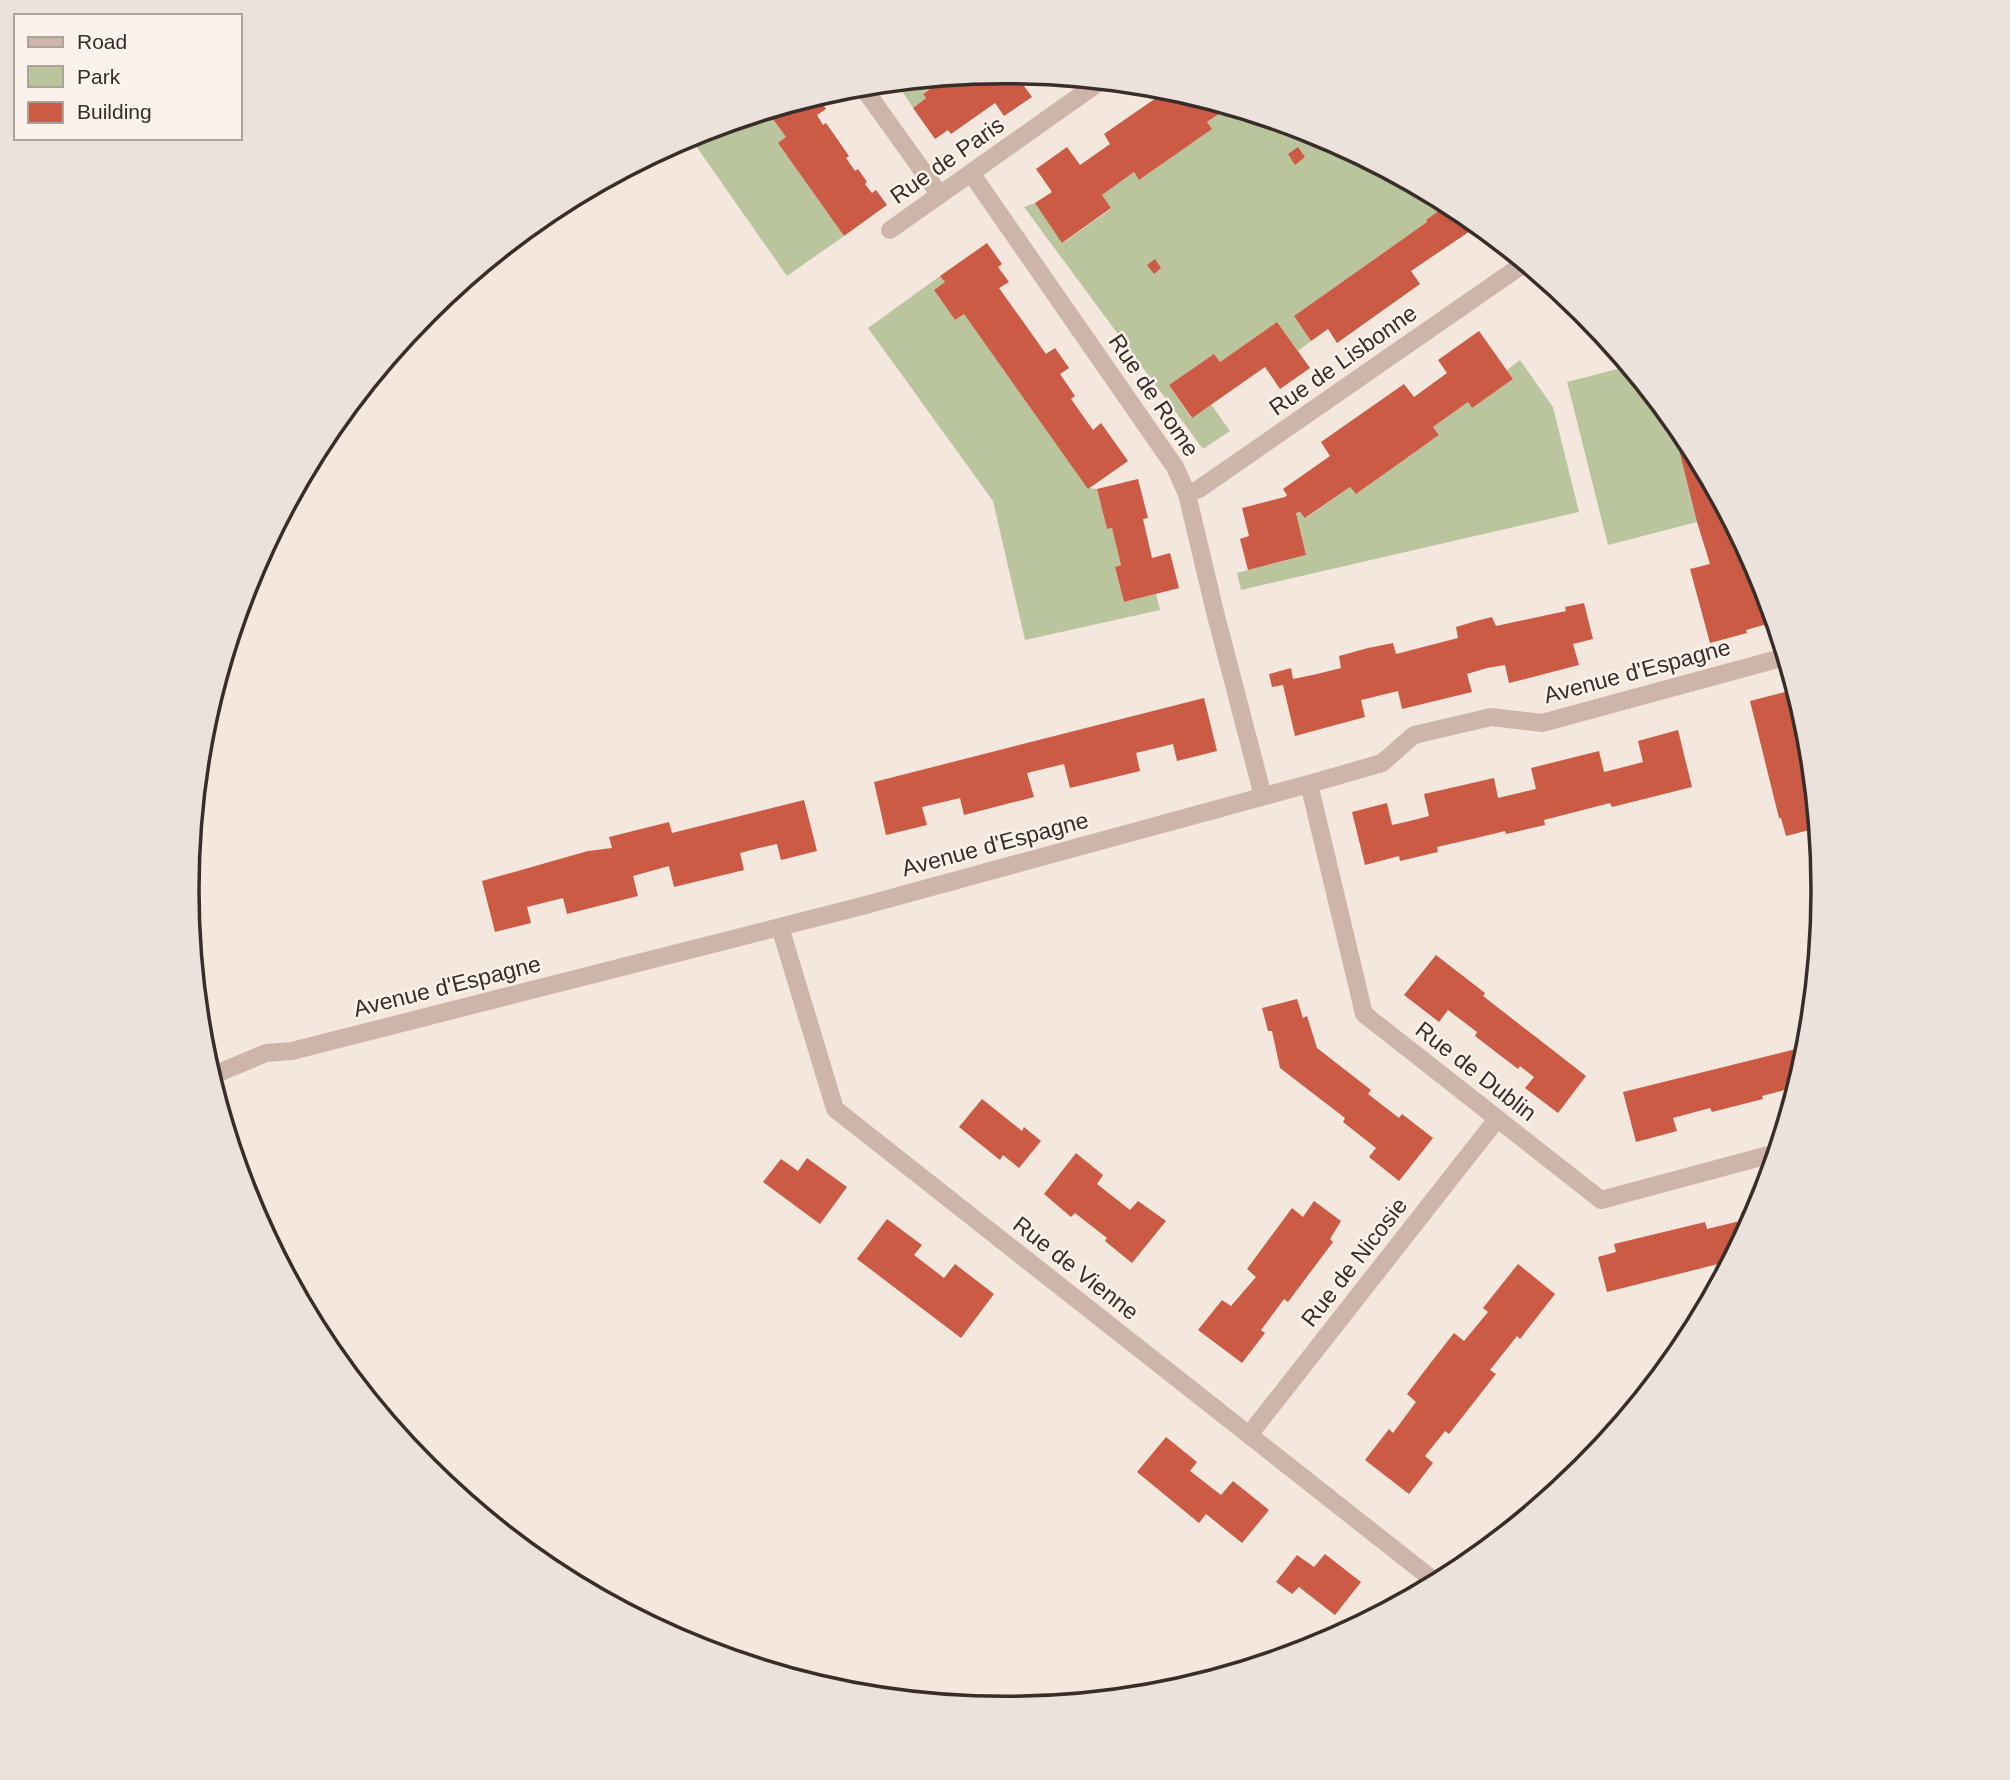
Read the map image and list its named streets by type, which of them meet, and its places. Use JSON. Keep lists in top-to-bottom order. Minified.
{"streets":{"street":["Rue de Paris","Rue de Lisbonne","Rue de Rome","Avenue d'Espagne","Rue de Dublin","Rue de Nicosie","Rue de Vienne"]},"crossings":[["Rue de Paris","Rue de Rome"],["Rue de Lisbonne","Rue de Rome"],["Rue de Rome","Avenue d'Espagne"],["Avenue d'Espagne","Rue de Dublin"],["Avenue d'Espagne","Rue de Vienne"],["Rue de Dublin","Rue de Nicosie"],["Rue de Nicosie","Rue de Vienne"]],"legend":["Road","Park","Building"]}
